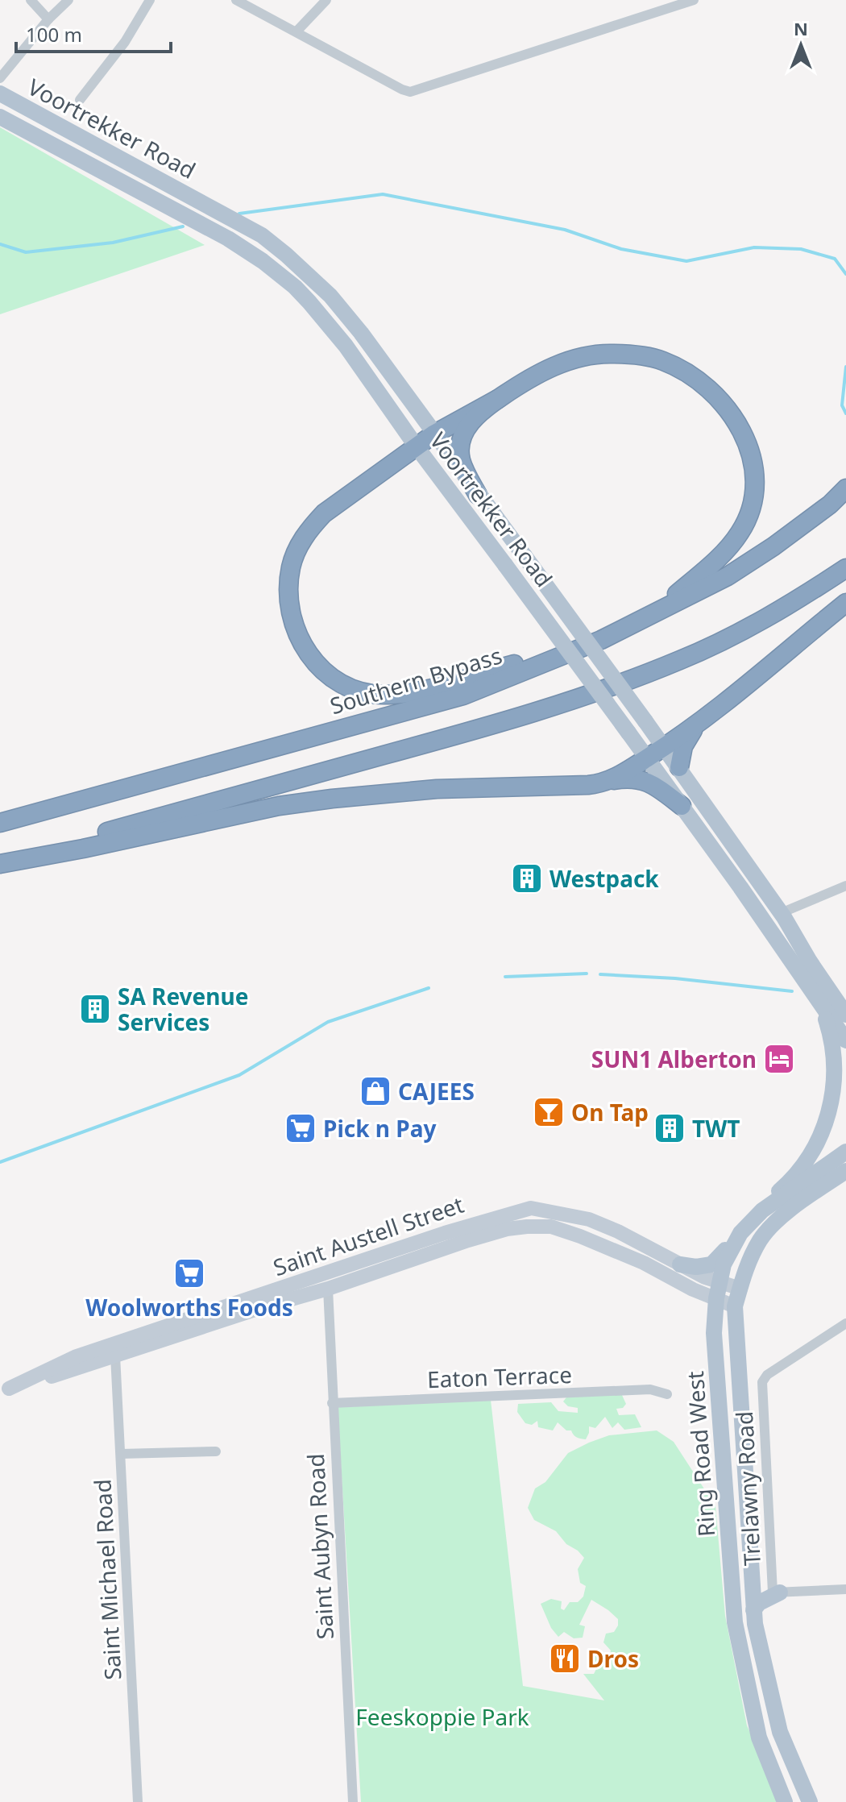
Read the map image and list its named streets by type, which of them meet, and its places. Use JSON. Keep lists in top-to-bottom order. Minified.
{"streets":{"highway":["Southern Bypass"],"main road":["Voortrekker Road","Ring Road West"],"street":["Saint Austell Street","Eaton Terrace","Trelawny Road","Saint Aubyn Road","Saint Michael Road"]},"crossings":[["Saint Austell Street","Ring Road West"],["Saint Austell Street","Saint Aubyn Road"],["Saint Austell Street","Saint Michael Road"],["Eaton Terrace","Saint Aubyn Road"]],"parks":["Feeskoppie Park"],"places":{"building":["Westpack","SA Revenue Services","TWT"],"hotel":["SUN1 Alberton"],"shop":["CAJEES"],"bar":["On Tap"],"supermarket":["Pick n Pay","Woolworths Foods"],"restaurant":["Dros"]},"scale_bar":"100 m","north":"top"}
